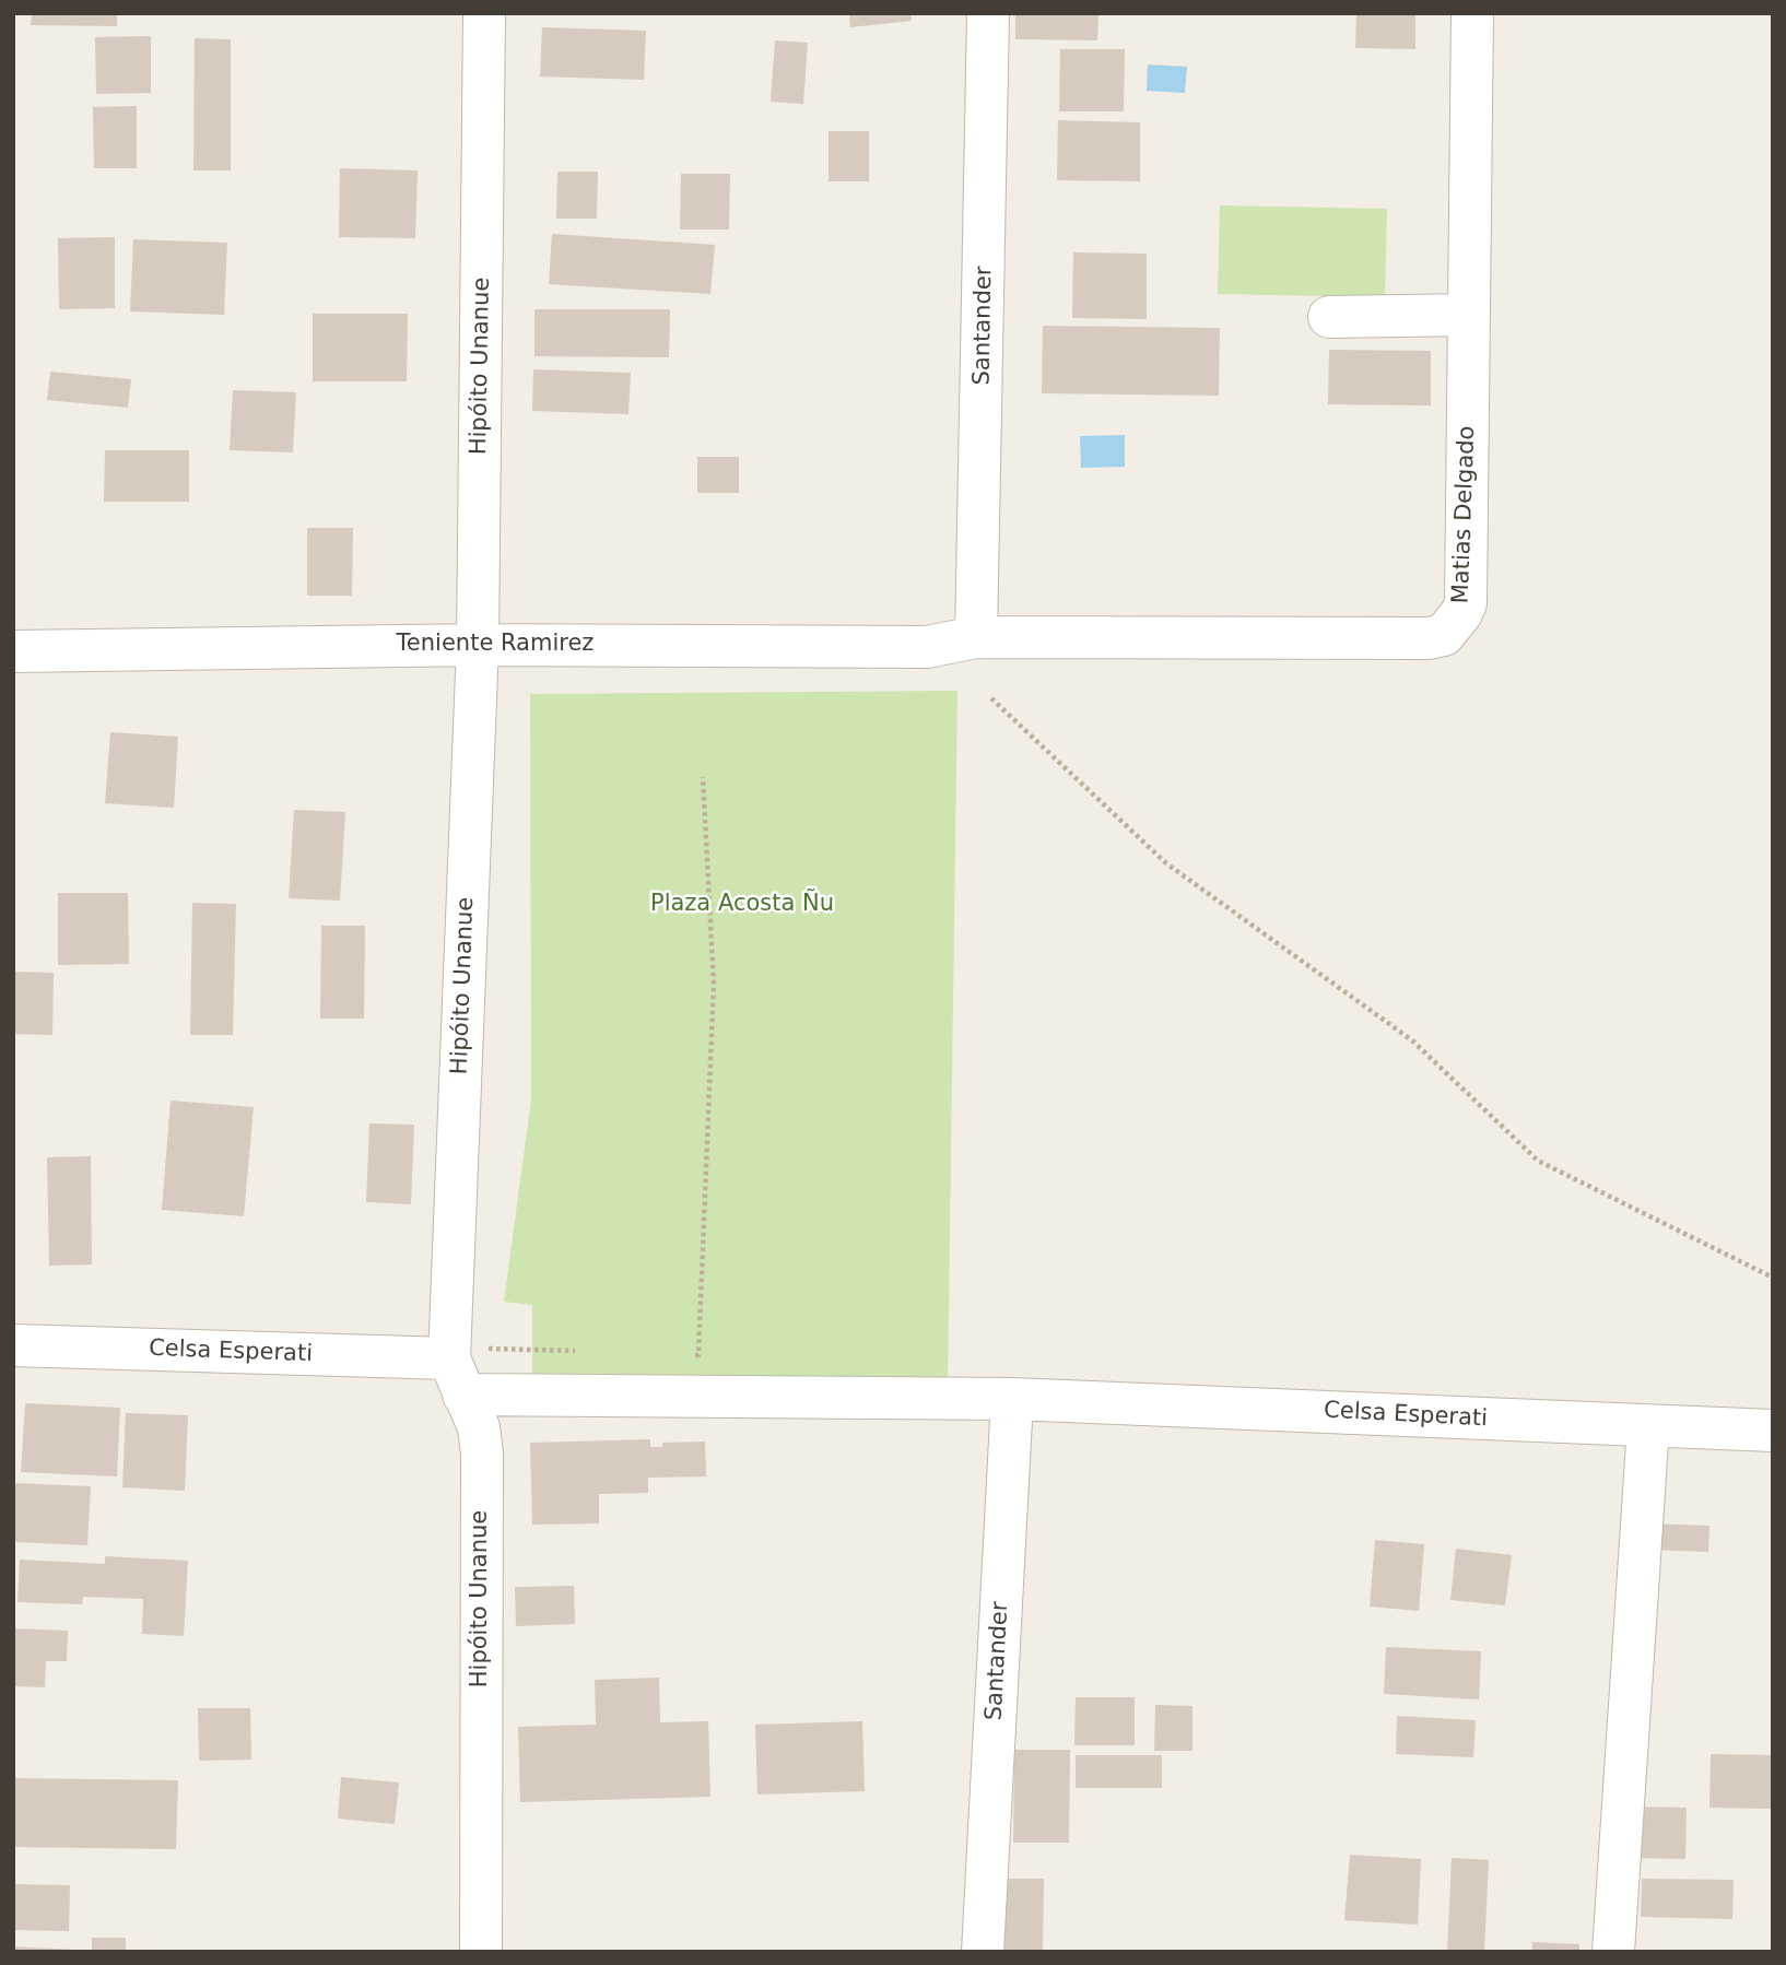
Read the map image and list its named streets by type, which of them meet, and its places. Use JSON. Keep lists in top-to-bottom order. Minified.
{"streets":{"street":["Santander","Hipóito Unanue","Matias Delgado","Teniente Ramirez","Celsa Esperati"]},"crossings":[["Santander","Matias Delgado"],["Santander","Teniente Ramirez"],["Santander","Celsa Esperati"],["Hipóito Unanue","Teniente Ramirez"],["Hipóito Unanue","Celsa Esperati"],["Matias Delgado","Teniente Ramirez"]],"parks":["Plaza Acosta Ñu"]}
